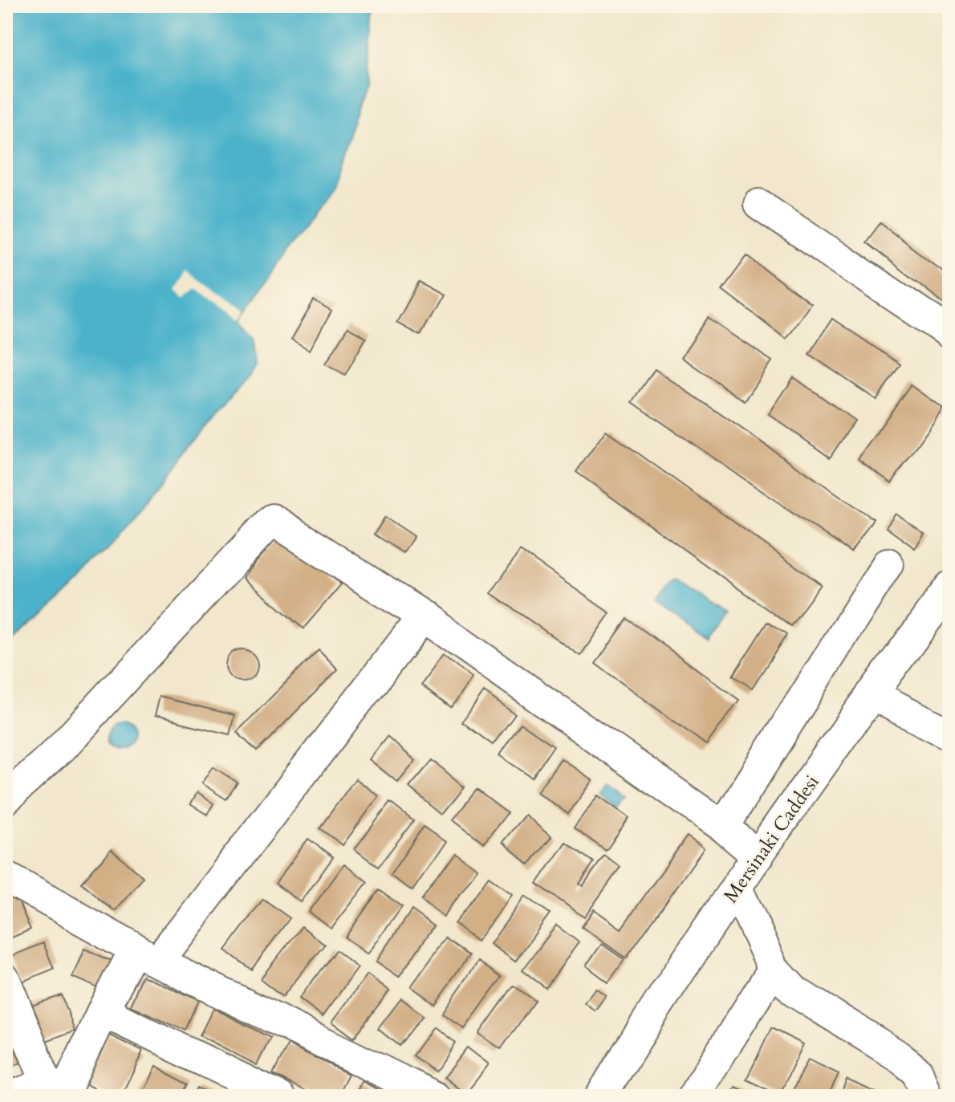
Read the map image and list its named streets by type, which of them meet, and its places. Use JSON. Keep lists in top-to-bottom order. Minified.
{"streets":{"street":["Mersinaki Caddesi"]}}
